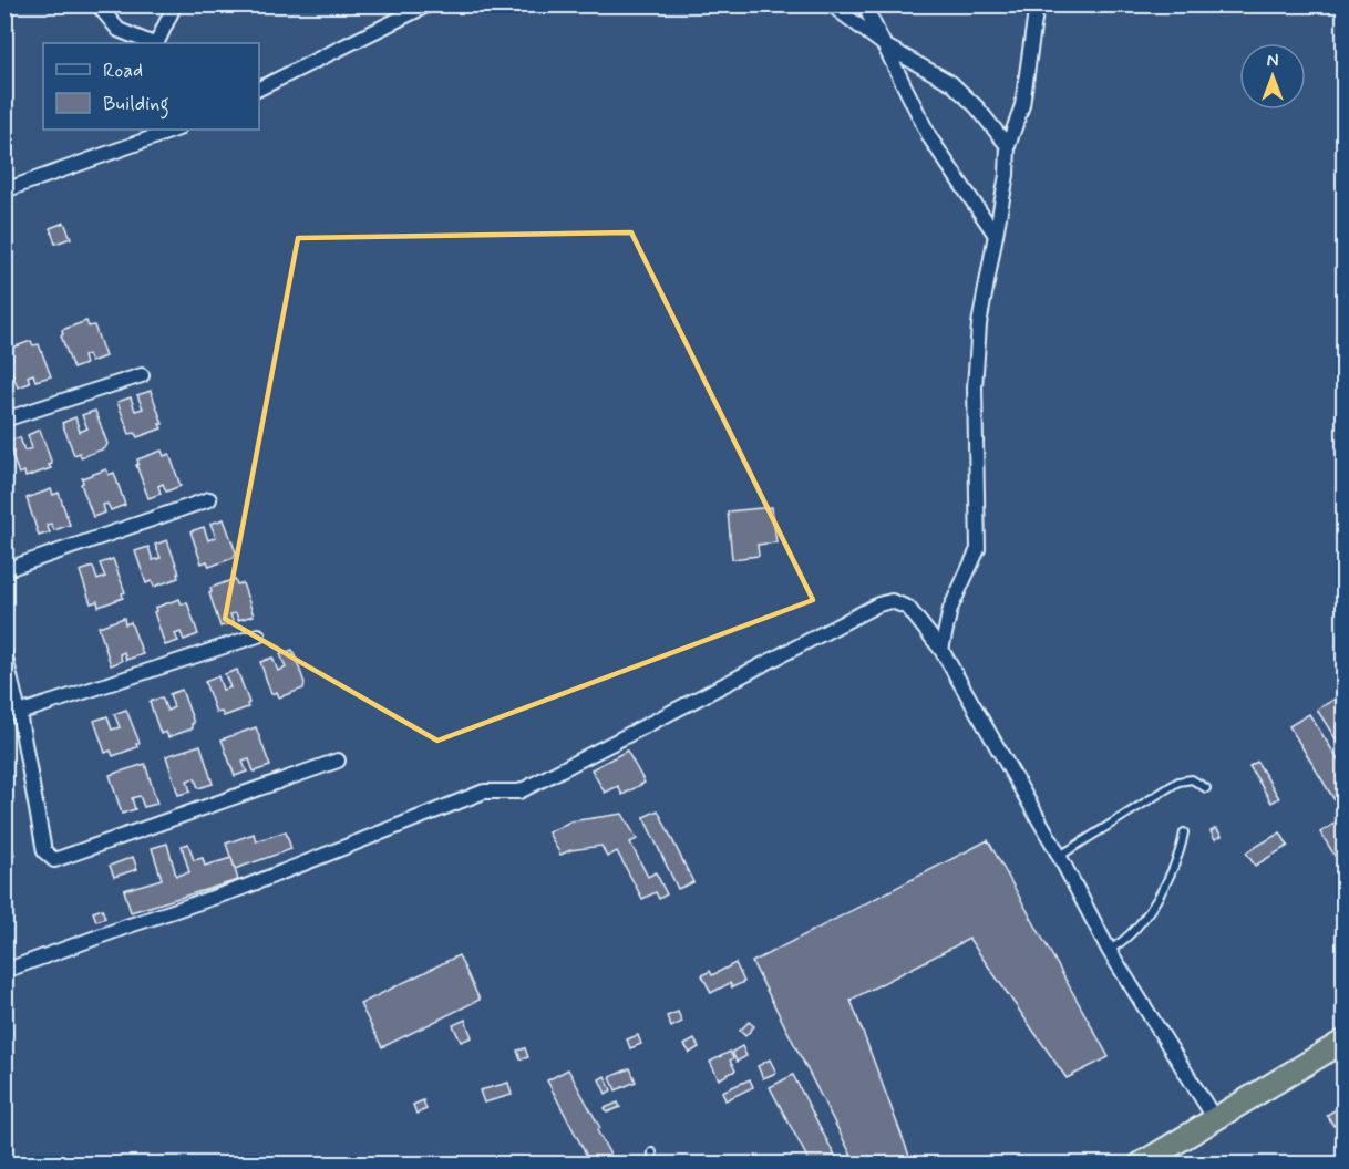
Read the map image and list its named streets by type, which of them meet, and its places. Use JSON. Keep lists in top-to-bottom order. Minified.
{"legend":["Road","Building"],"north":"top"}
